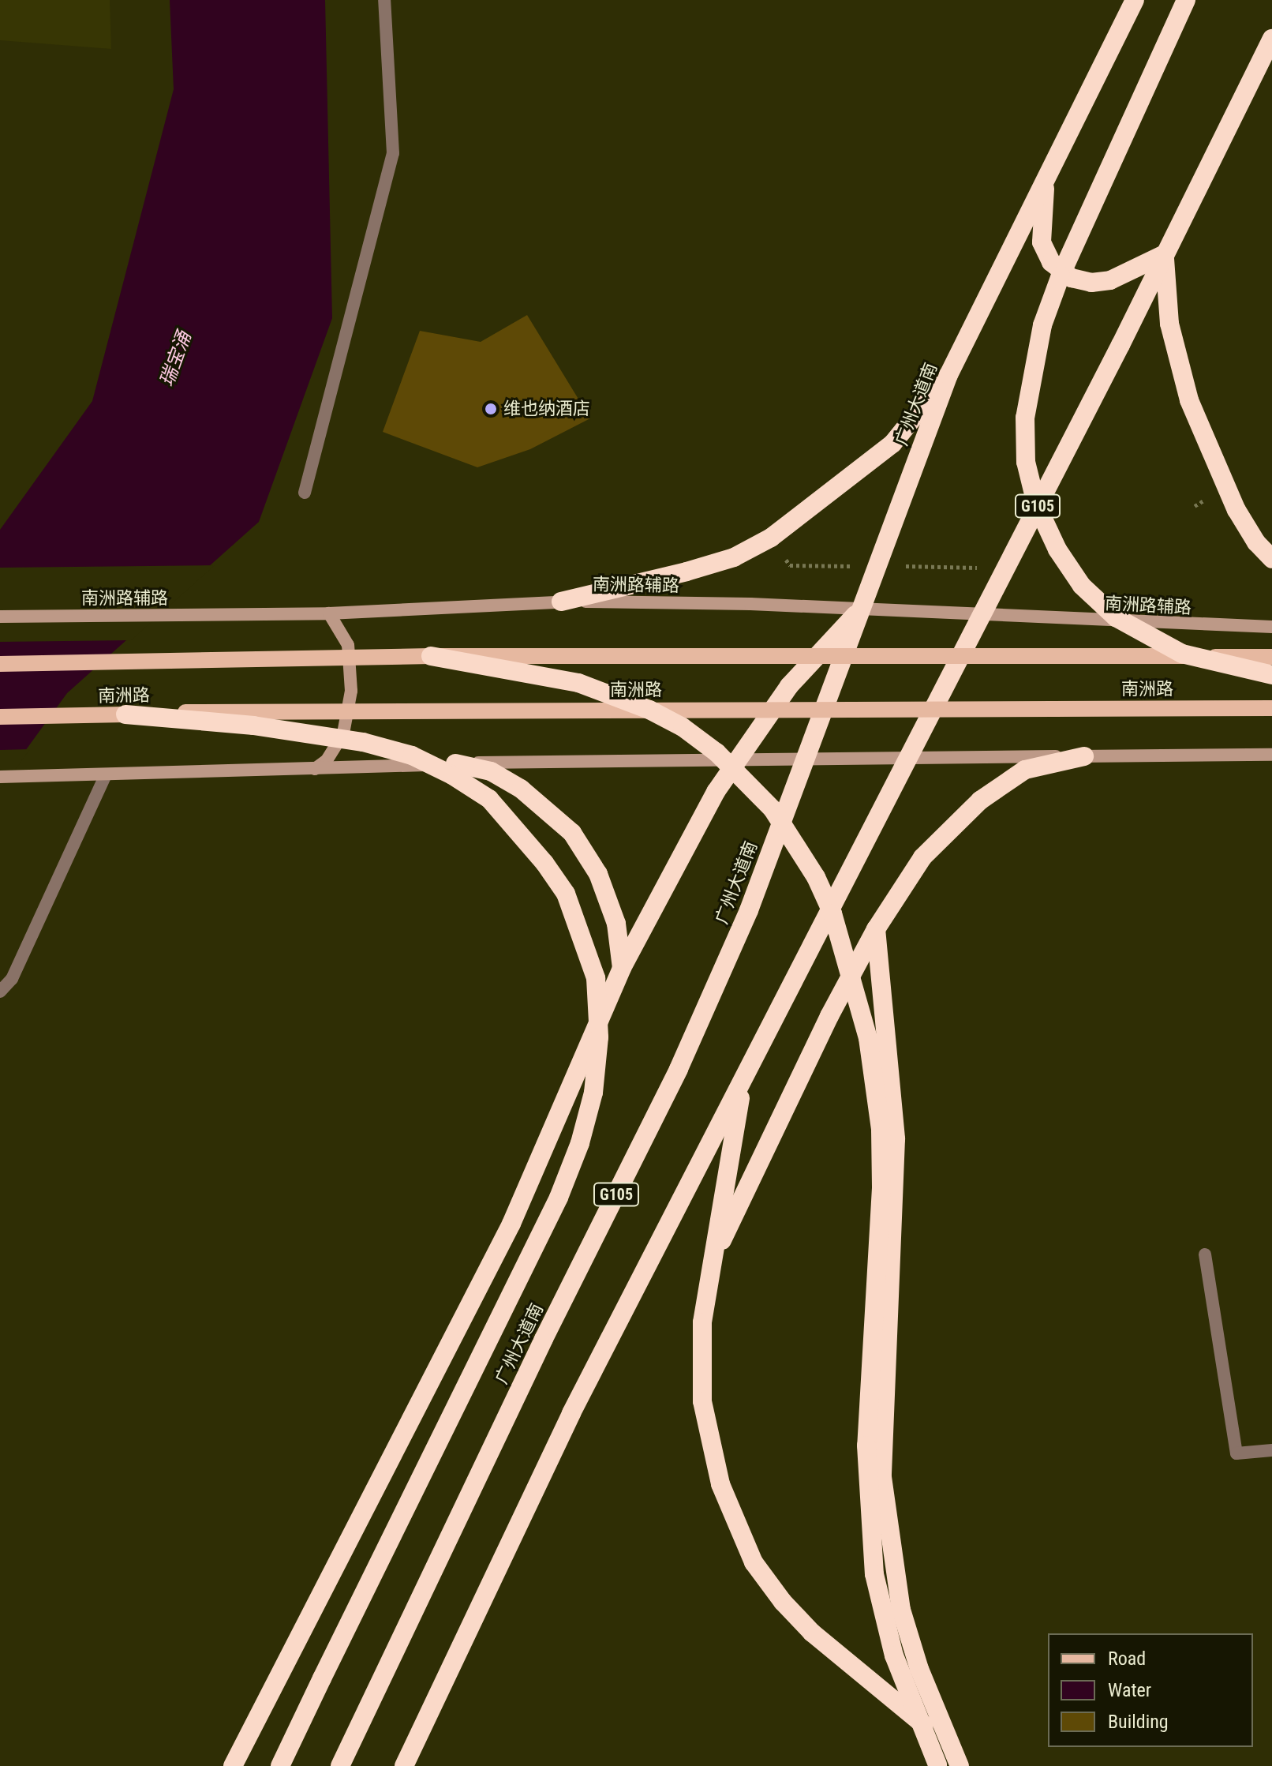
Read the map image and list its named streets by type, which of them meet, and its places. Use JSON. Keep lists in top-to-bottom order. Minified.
{"streets":{"highway":["广州大道南","G105"],"main road":["南洲路辅路","南洲路"]},"crossings":[["广州大道南","南洲路辅路"],["G105","南洲路辅路"]],"water":["瑞宝涌"],"places":["维也纳酒店"],"legend":["Road","Water","Building"]}
